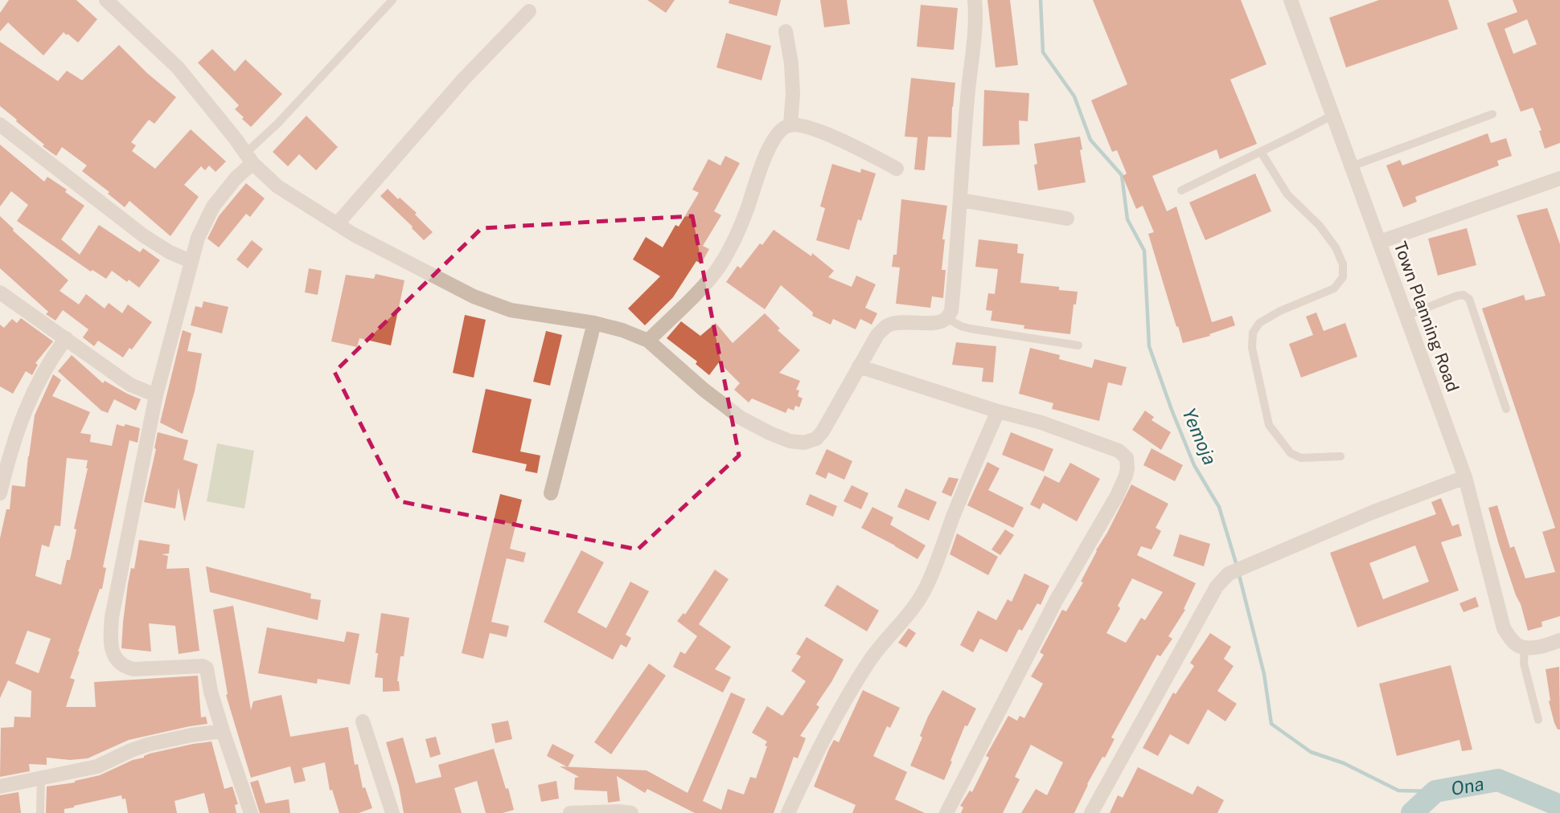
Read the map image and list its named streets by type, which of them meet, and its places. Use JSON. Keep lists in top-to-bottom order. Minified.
{"streets":{"street":["Town Planning Road"]},"water":["Yemoja","Ona"]}
